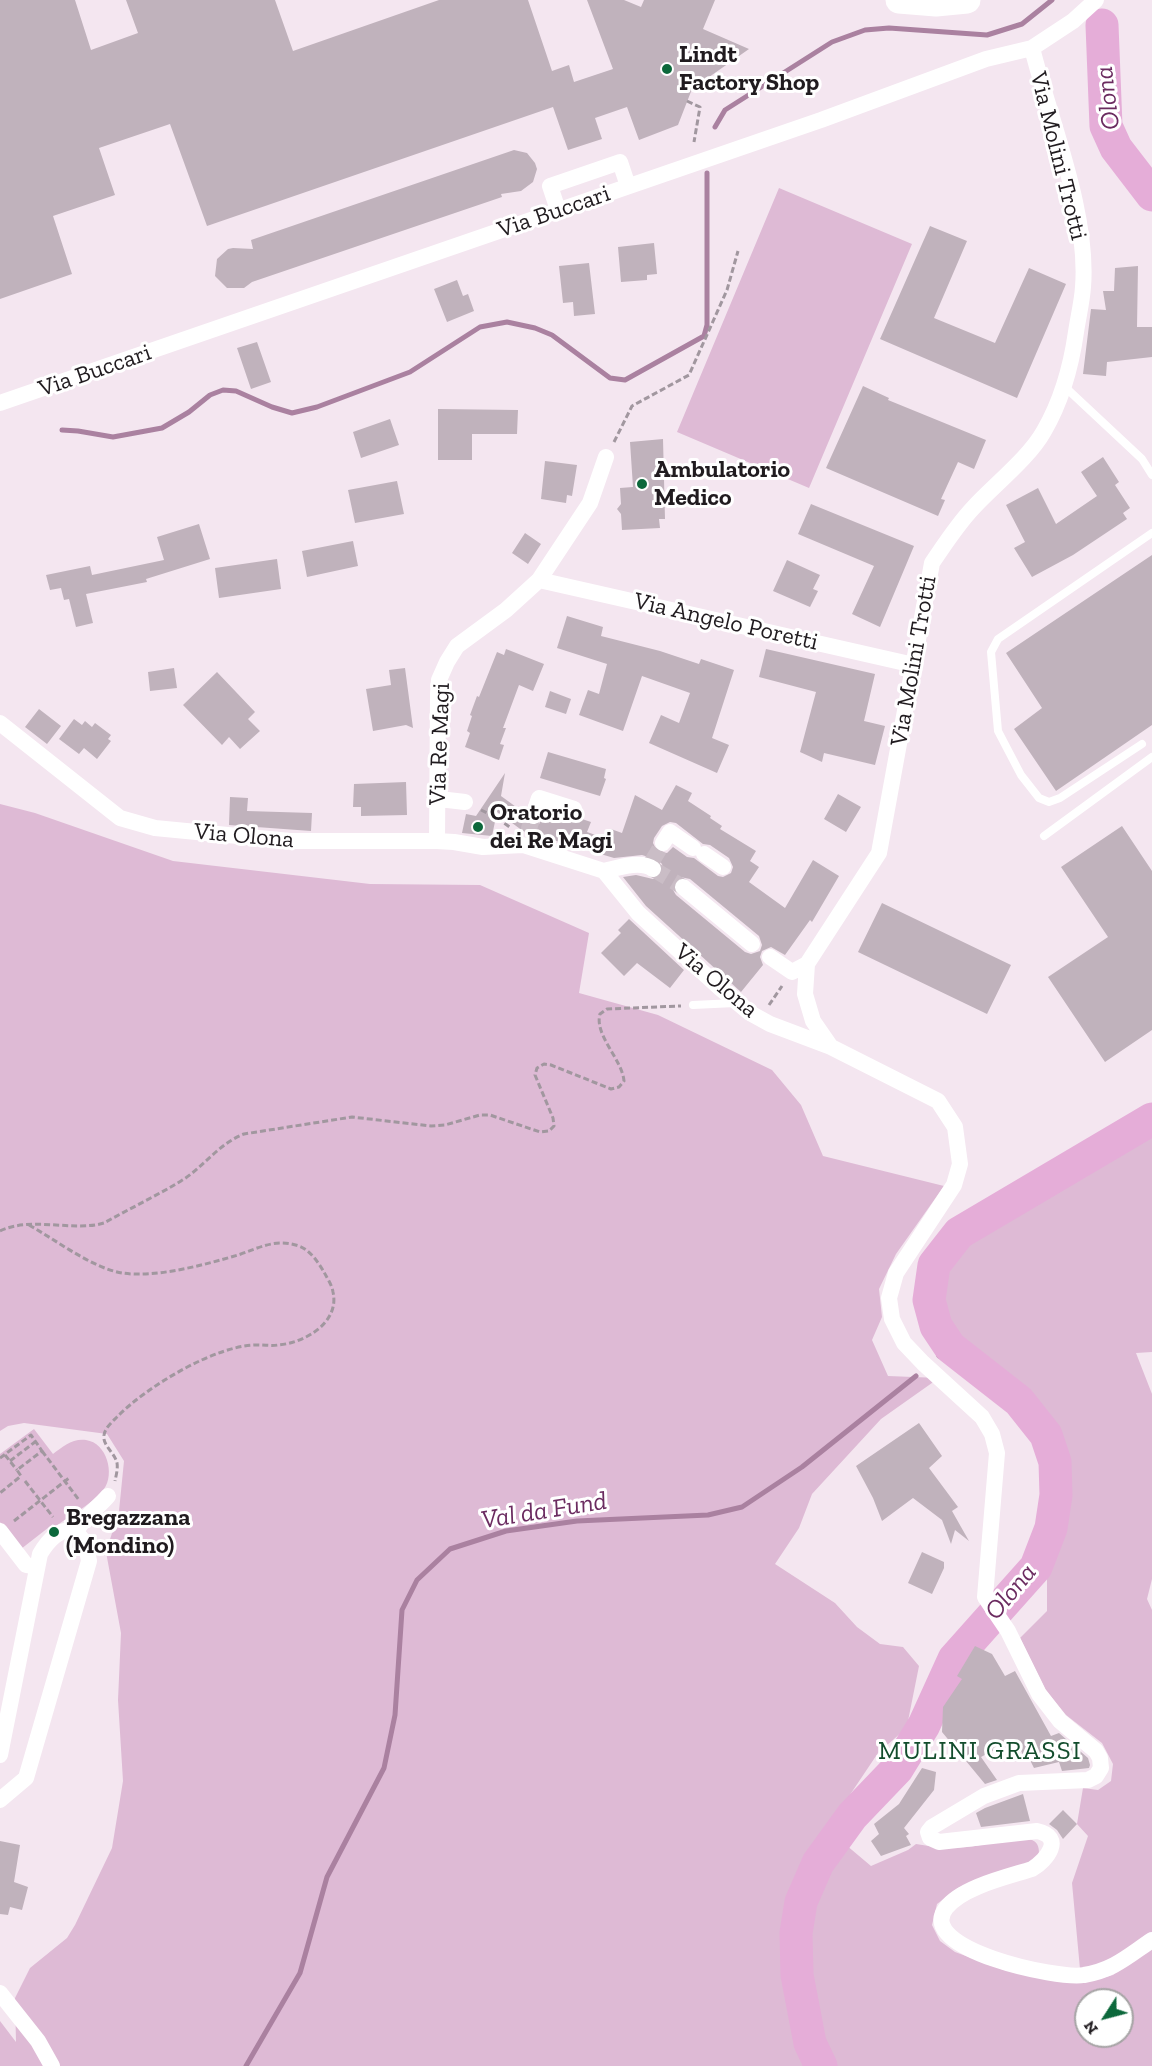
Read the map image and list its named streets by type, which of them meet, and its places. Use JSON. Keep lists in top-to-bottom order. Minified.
{"streets":{"street":["Via Molini Trotti","Via Buccari","Via Angelo Poretti","Via Re Magi","Via Olona"]},"crossings":[["Via Molini Trotti","Via Buccari"],["Via Molini Trotti","Via Angelo Poretti"],["Via Molini Trotti","Via Olona"],["Via Angelo Poretti","Via Re Magi"],["Via Re Magi","Via Olona"]],"districts":["MULINI GRASSI"],"water":["Olona","Val da Fund"],"places":["Lindt Factory Shop","Ambulatorio Medico","Oratorio dei Re Magi","Bregazzana (Mondino)"],"north":"bottom left"}
